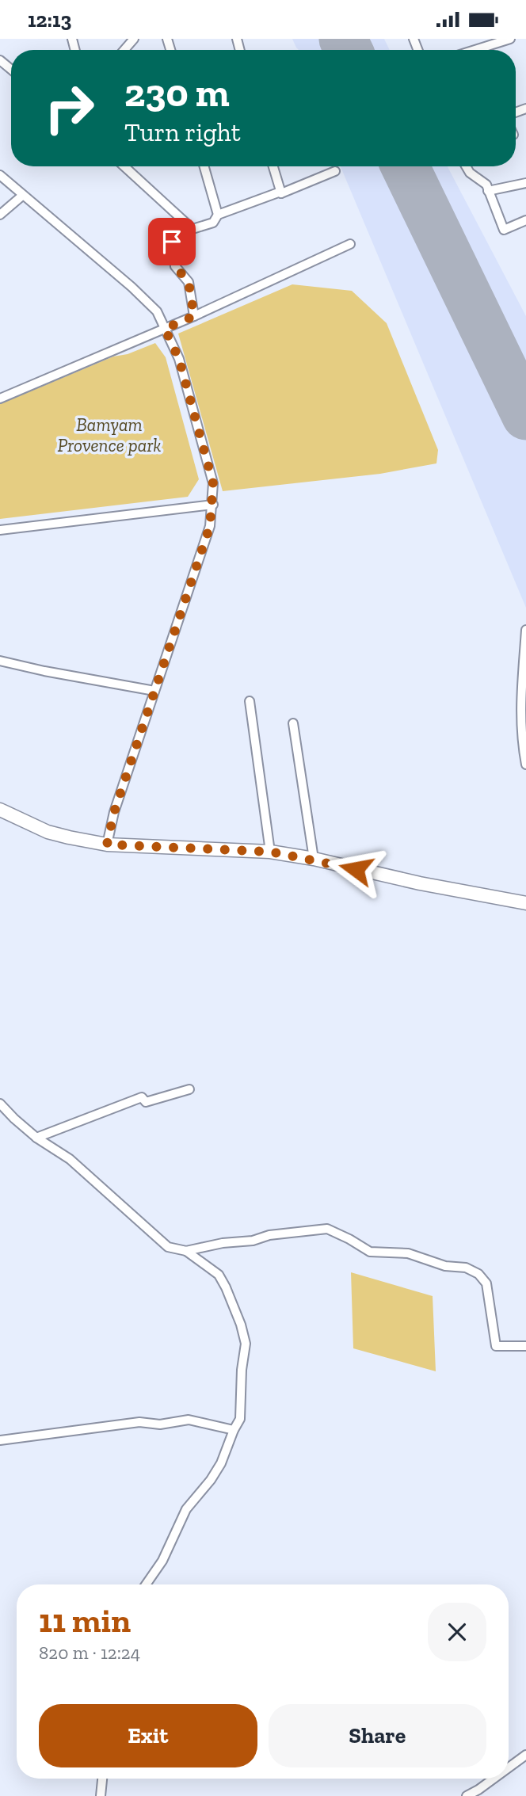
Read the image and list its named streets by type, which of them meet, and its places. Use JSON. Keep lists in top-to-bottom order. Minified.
{"parks":["Bamyam Provence park"],"page":{"status":"12:13","turn":["230 m","Turn right"],"heading":["11 min","820 m · 12:24"],"buttons":["Exit","Share"]}}
